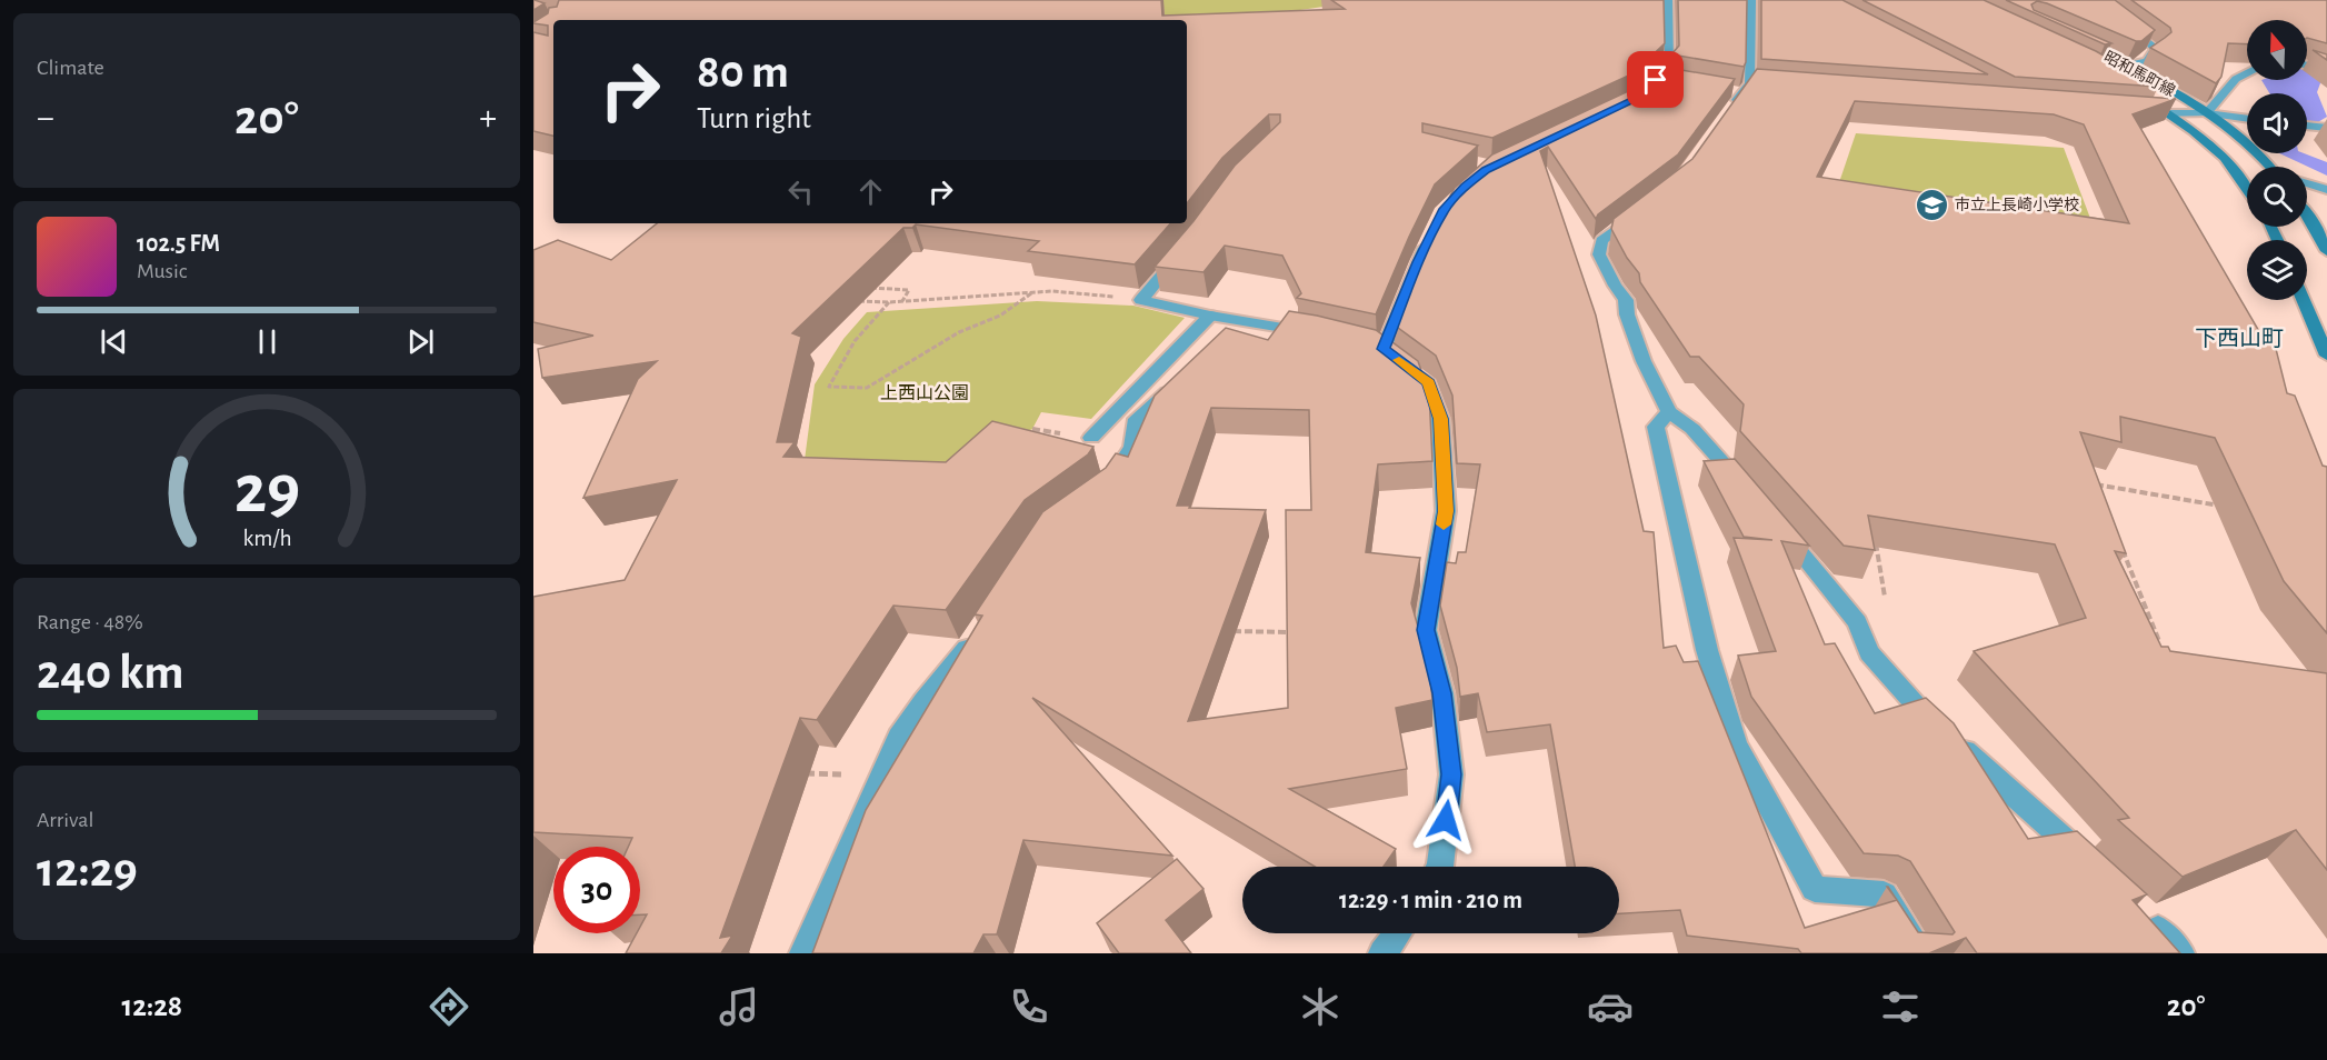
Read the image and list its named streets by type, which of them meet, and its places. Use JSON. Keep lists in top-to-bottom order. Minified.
{"streets":{"main road":["昭和馬町線"]},"districts":["下西山町"],"parks":["上西山公園"],"places":{"school or university":["市立上長崎小学校"]},"north":"top","page":{"tile":["Climate",["Range · 48%","240 km"],["Arrival","12:29"]],"turn":["80 m","Turn right"],"heat":["−","20°","+"],"song":["102.5 FM","Music"],"limit":"30","trip":"12:29 · 1 min · 210 m","tabs":["12:28","20°"],"gauge":["29","km/h"]}}
